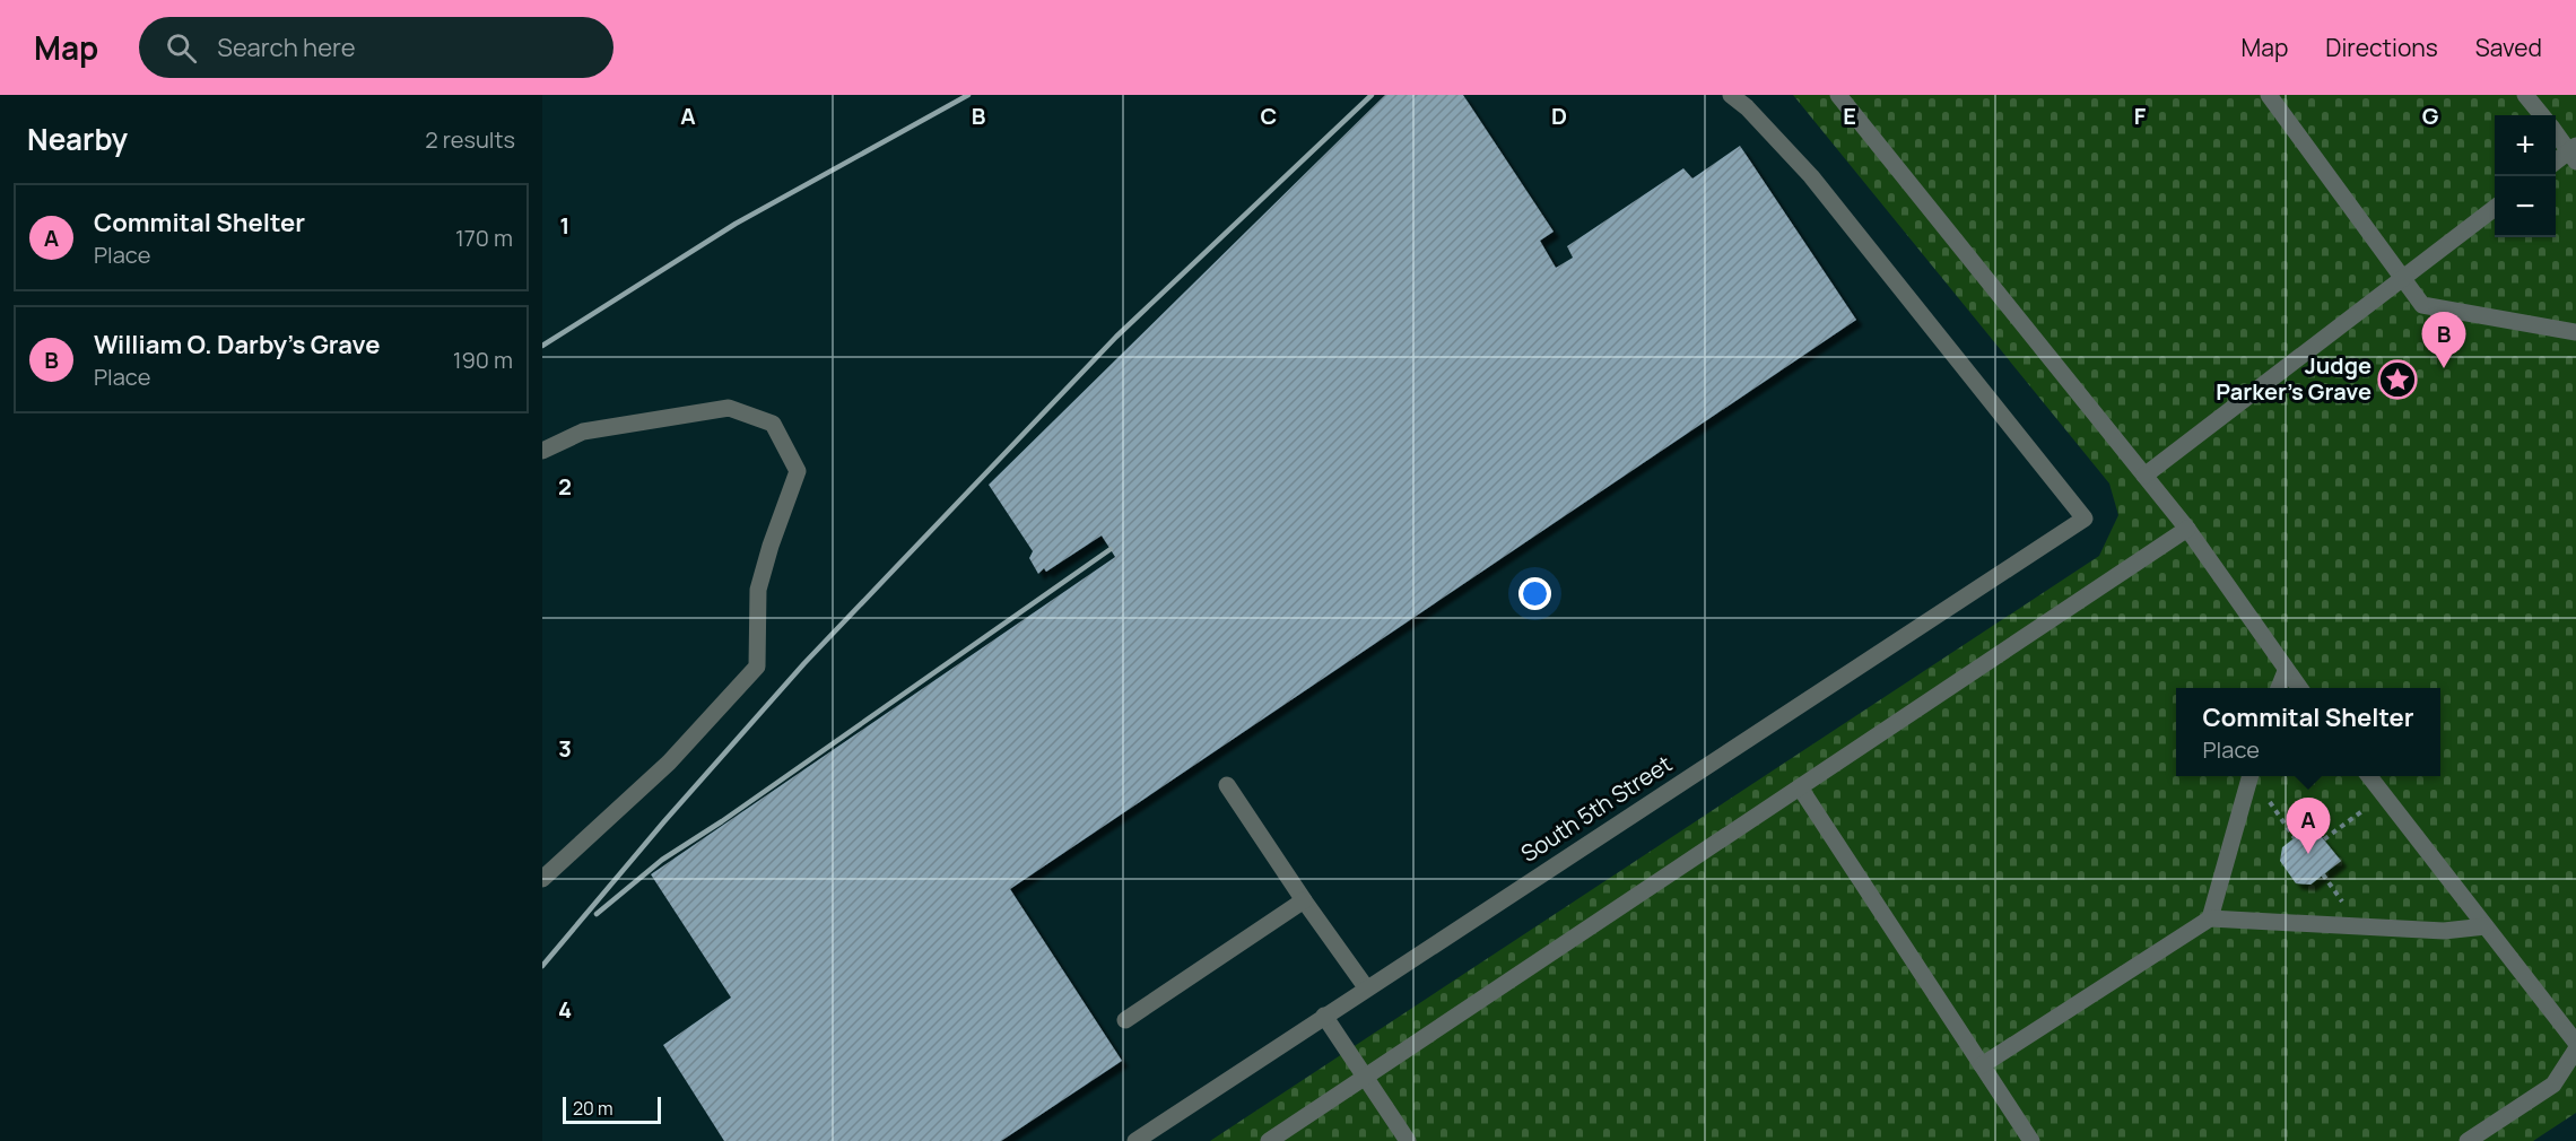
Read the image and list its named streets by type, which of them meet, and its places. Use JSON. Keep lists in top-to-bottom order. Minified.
{"streets":{"street":["South 5th Street"]},"places":{"place":["Judge Parker's Grave"]},"scale_bar":"20 m","page":{"header":"Map","search":"Search here","nav":["Map","Directions","Saved"],"heading":["Nearby","2 results"],"map_buttons":["+","−"],"list":[{"mark":"A","name":"Commital Shelter","note":"Place","value":"170 m"},{"mark":"B","name":"William O. Darby's Grave","note":"Place","value":"190 m"}],"pins":["B","A"],"popup":["Commital Shelter","Place"],"scale":"20 m"},"grid":{"columns":["A","B","C","D","E","F","G"],"rows":["1","2","3","4"]}}
